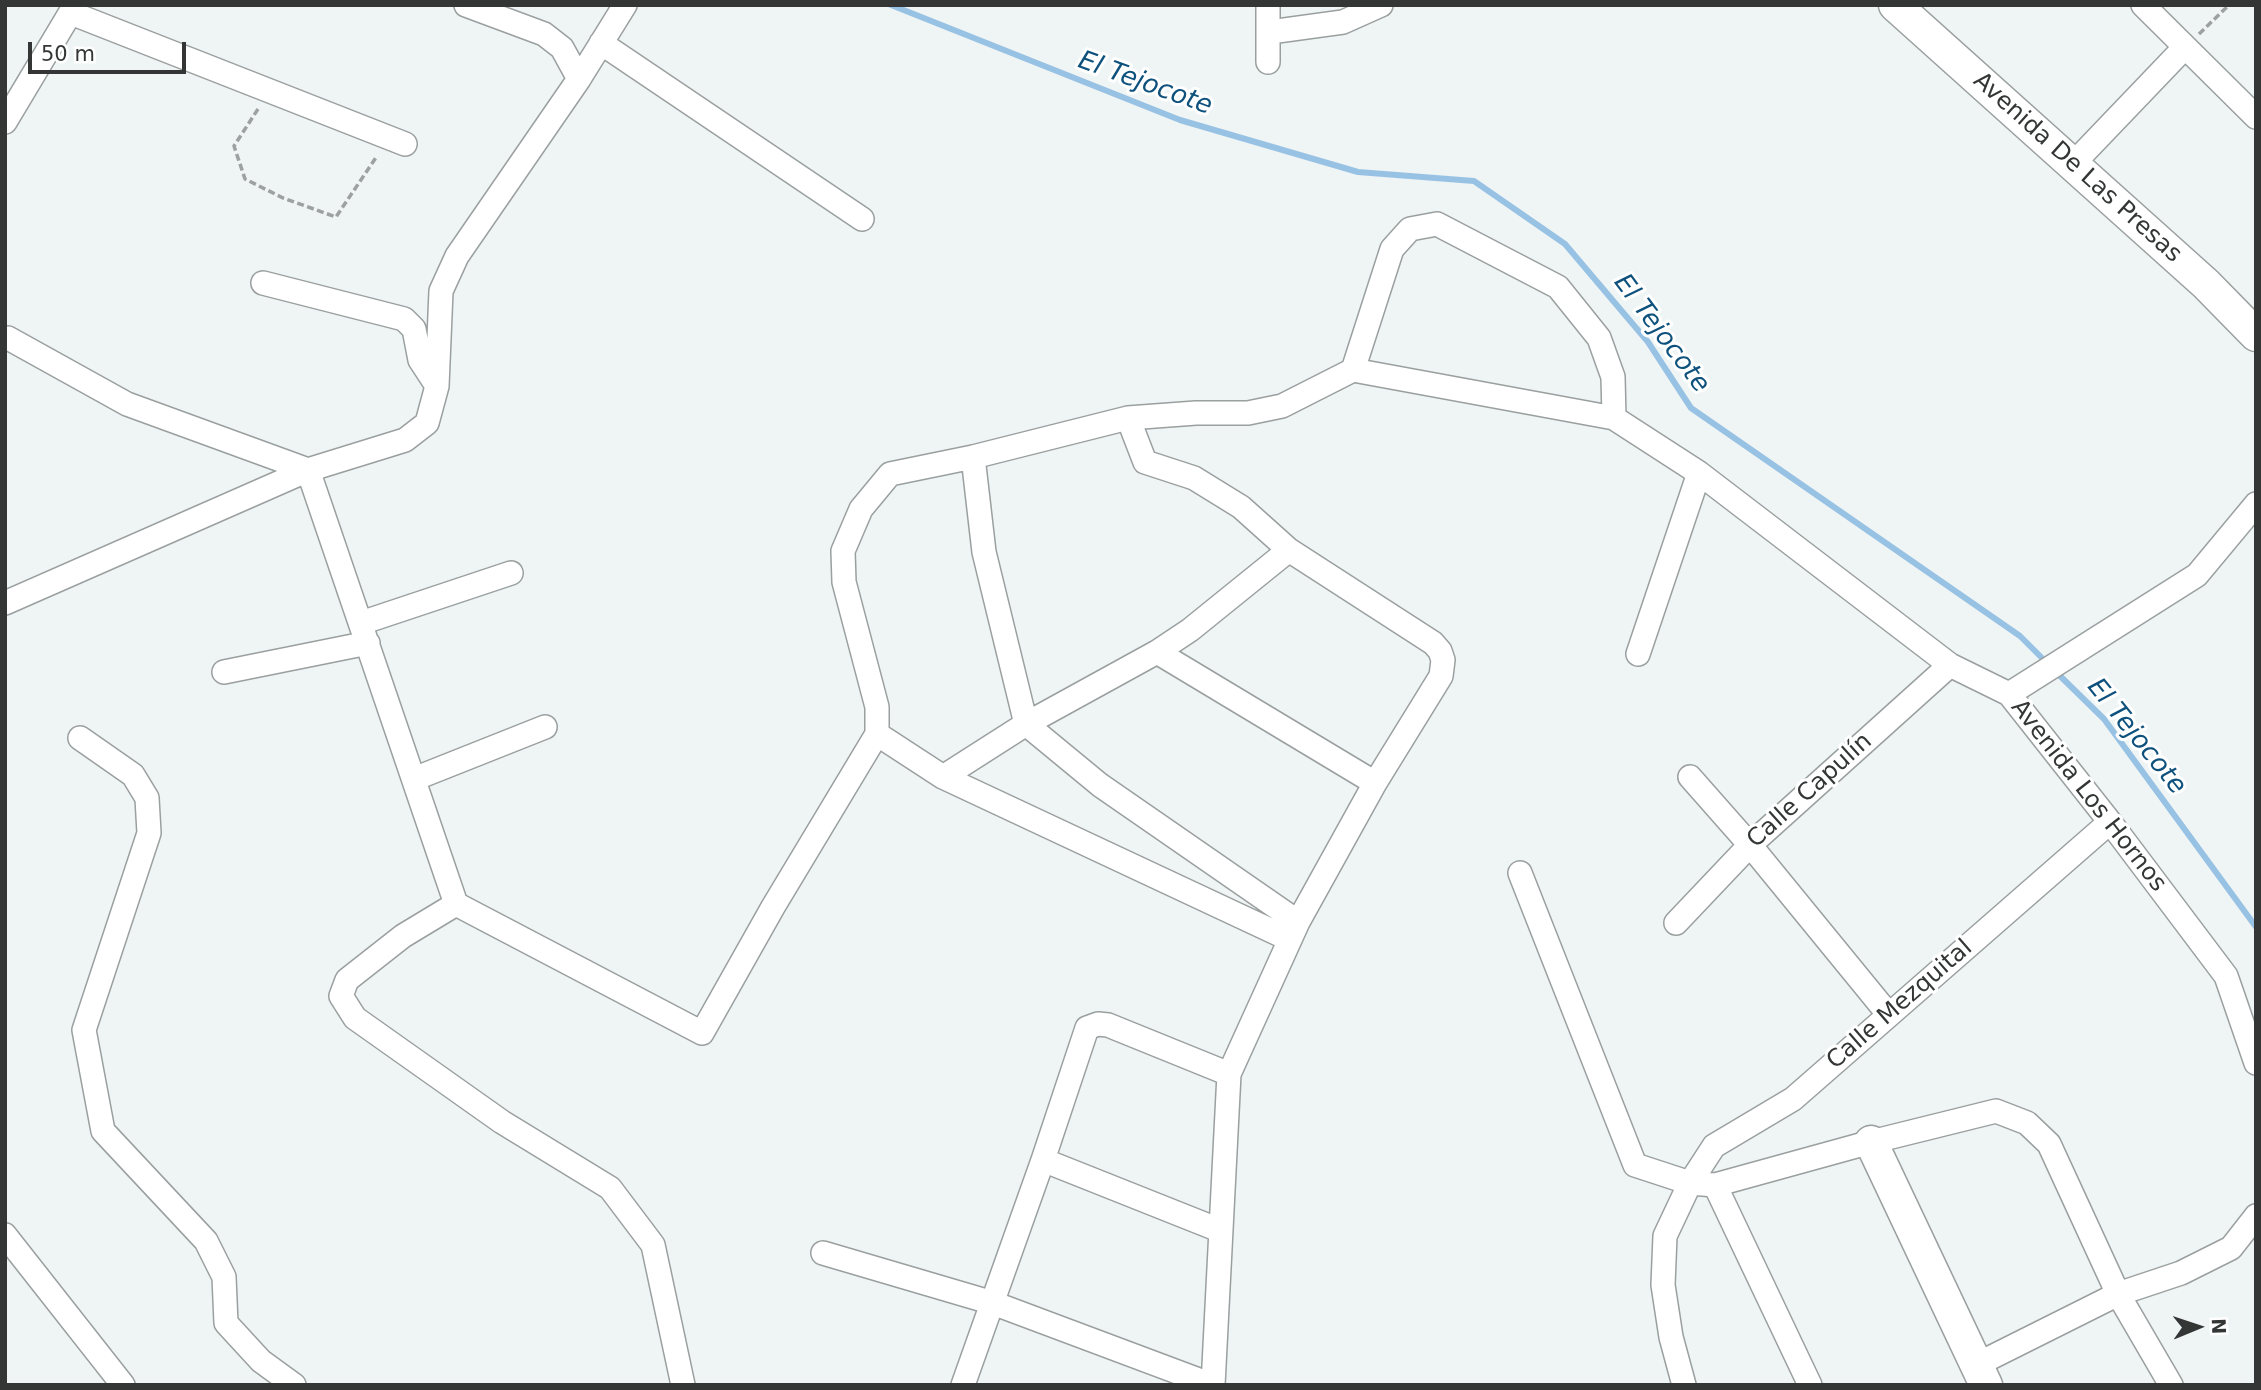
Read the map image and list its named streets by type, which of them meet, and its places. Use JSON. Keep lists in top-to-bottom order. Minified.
{"streets":{"main road":["Avenida De Las Presas"],"street":["Calle Capulín","Avenida Los Hornos","Calle Mezquital"]},"crossings":[["Calle Capulín","Avenida Los Hornos"],["Avenida Los Hornos","Calle Mezquital"]],"water":["El Tejocote"],"scale_bar":"50 m","north":"right"}
